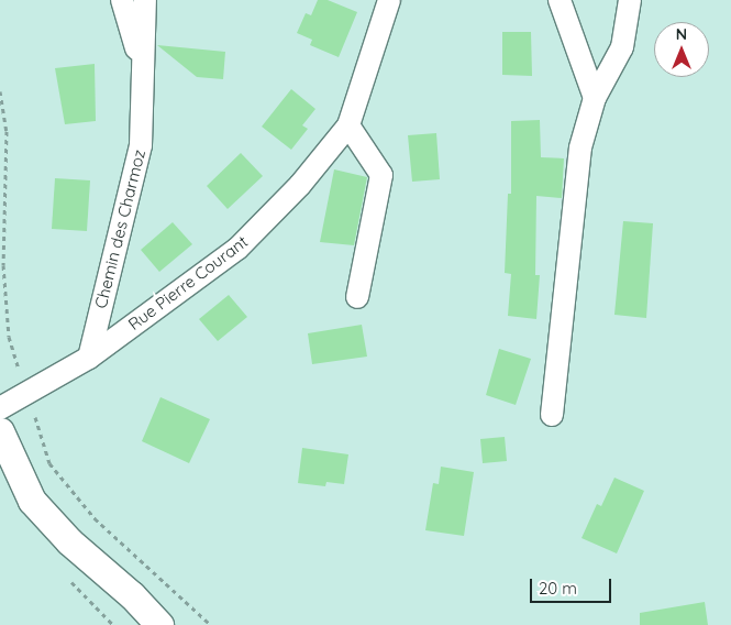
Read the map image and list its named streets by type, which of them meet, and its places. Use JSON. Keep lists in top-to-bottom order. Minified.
{"streets":{"street":["Chemin des Charmoz","Rue Pierre Courant"]},"crossings":[["Chemin des Charmoz","Rue Pierre Courant"]],"scale_bar":"20 m","north":"top"}
